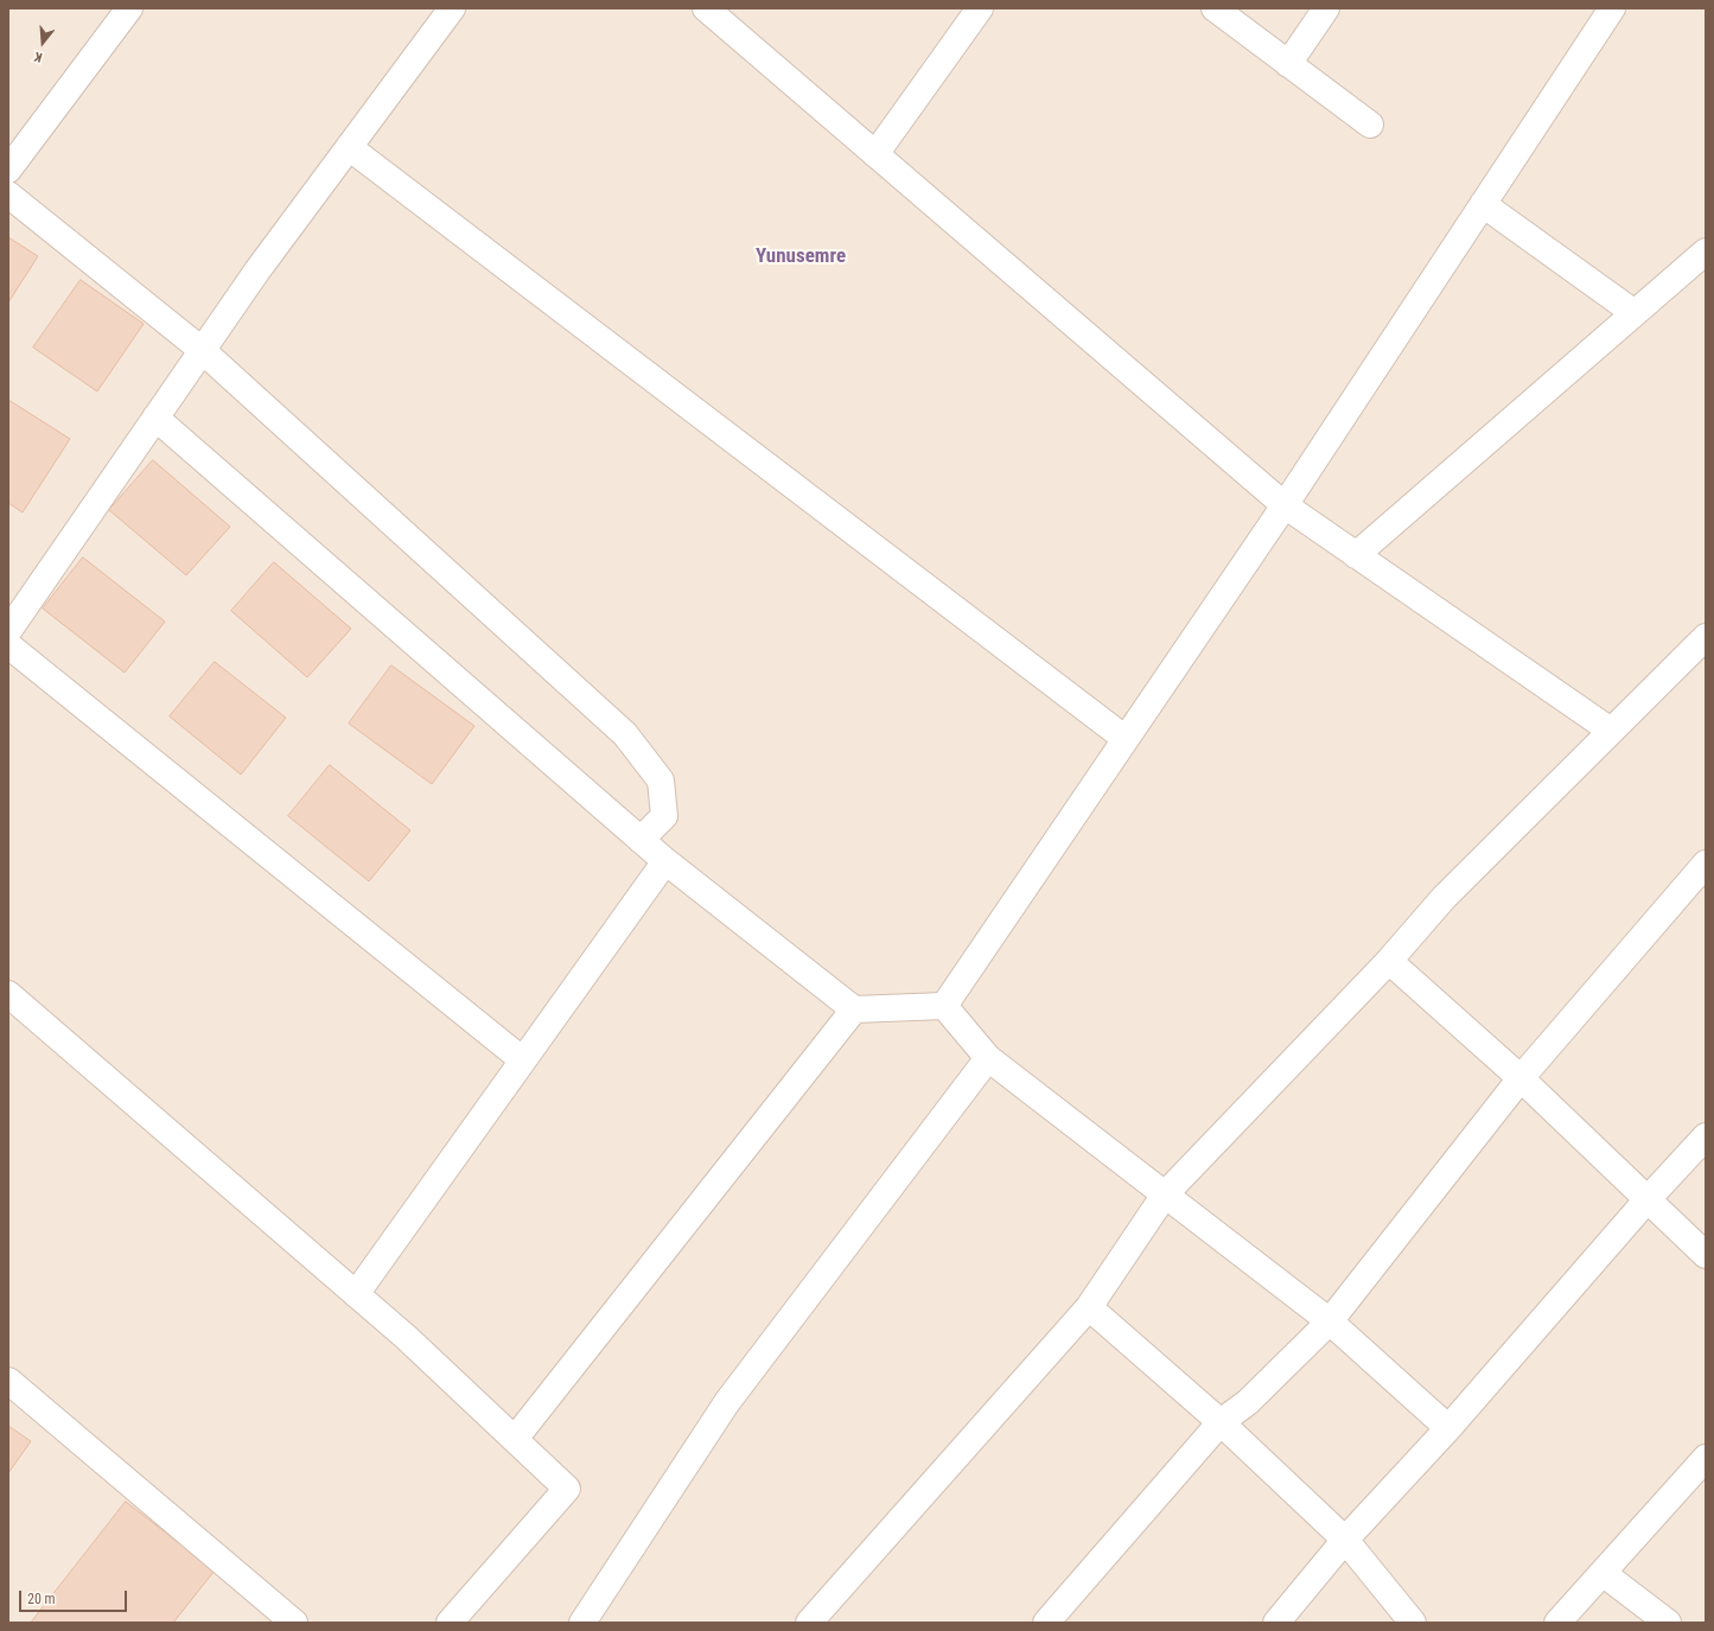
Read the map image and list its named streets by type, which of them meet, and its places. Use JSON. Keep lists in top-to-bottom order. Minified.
{"districts":["Yunusemre"],"scale_bar":"20 m","north":"bottom"}
